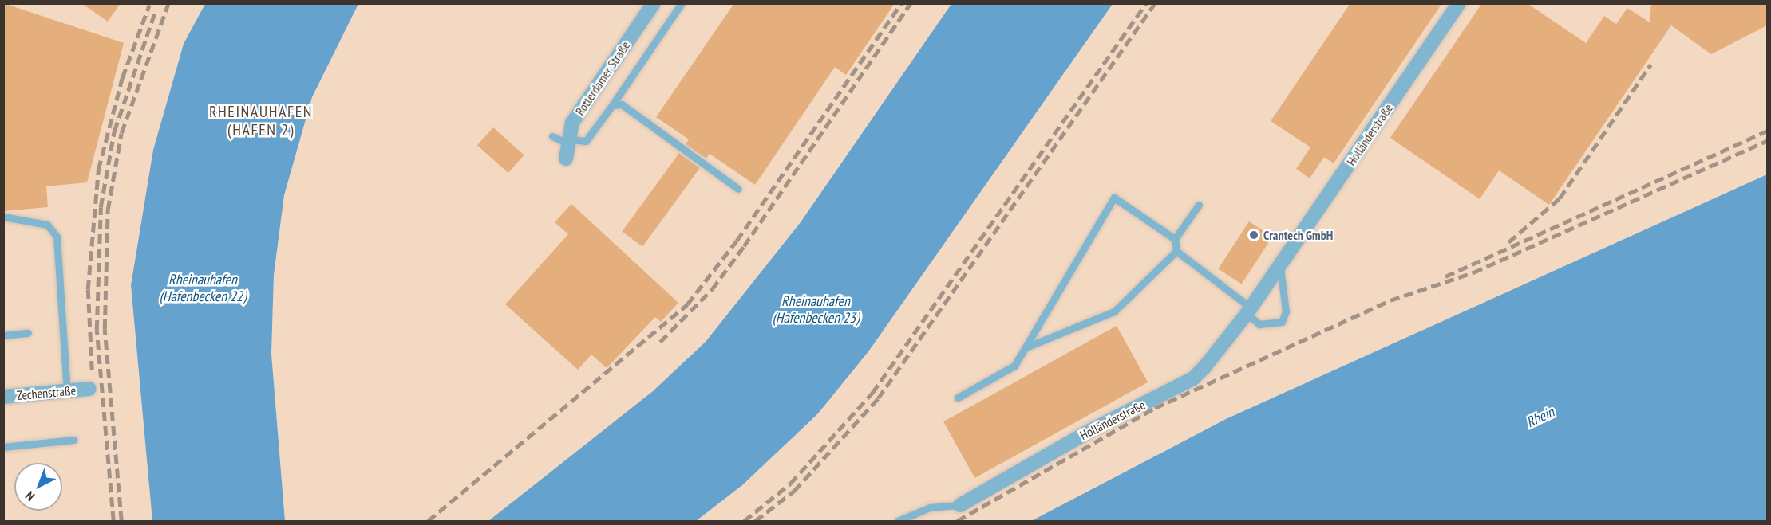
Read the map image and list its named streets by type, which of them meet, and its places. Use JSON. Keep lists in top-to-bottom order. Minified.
{"streets":{"street":["Rotterdamer Straße","Holländerstraße","Zechenstraße"]},"districts":["RHEINAUHAFEN (HAFEN 2)"],"water":["Rheinauhafen (Hafenbecken 22)","Rheinauhafen (Hafenbecken 23)","Rhein"],"places":["Crantech GmbH"],"north":"bottom left"}
